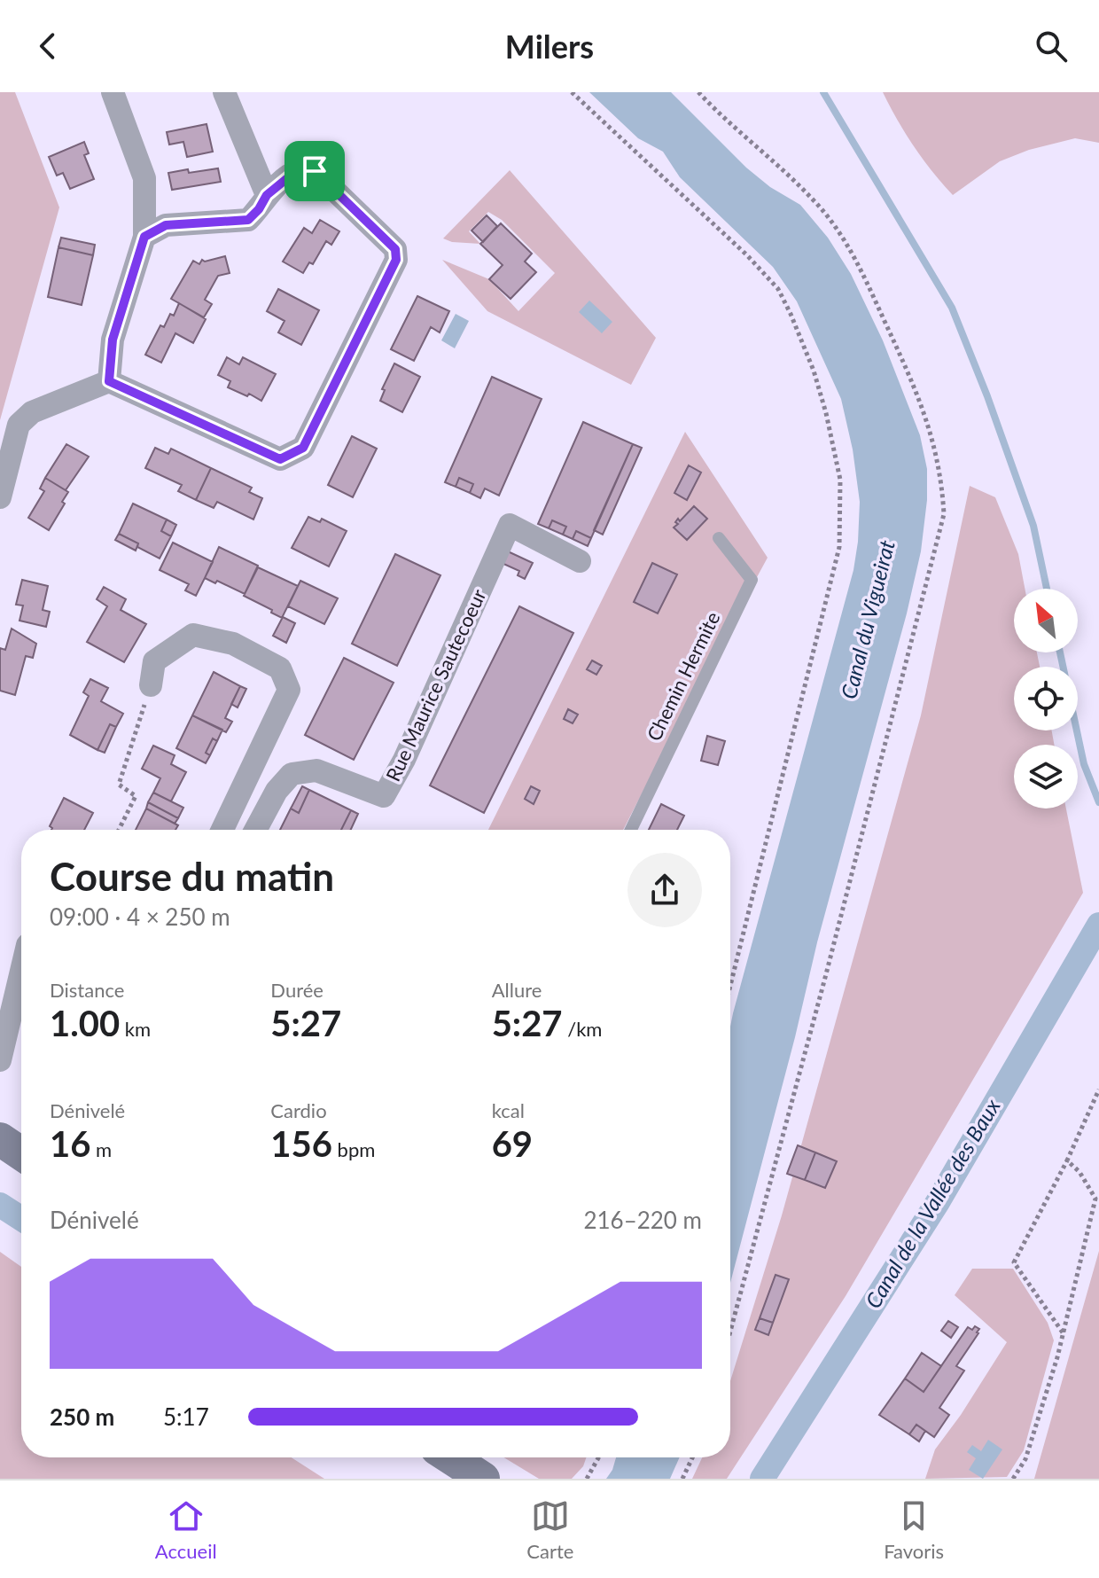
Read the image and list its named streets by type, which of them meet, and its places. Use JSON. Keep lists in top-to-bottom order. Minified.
{"streets":{"street":["Rue Maurice Sautecoeur"],"lane":["Chemin Hermite"]},"water":["Canal du Vigueirat","Canal de la Vallée des Baux"],"north":"top left","page":{"header":"Milers","heading":["Course du matin","09:00 · 4 × 250 m"],"stats":[["Distance","1.00 km"],["Durée","5:27"],["Allure","5:27 /km"],["Dénivelé","16 m"],["Cardio","156 bpm"],["kcal","69"]],"chart":["Dénivelé","216–220 m"],"list":[{"name":"250 m","note":"5:17"}],"tabs":["Accueil","Carte","Favoris"]}}
